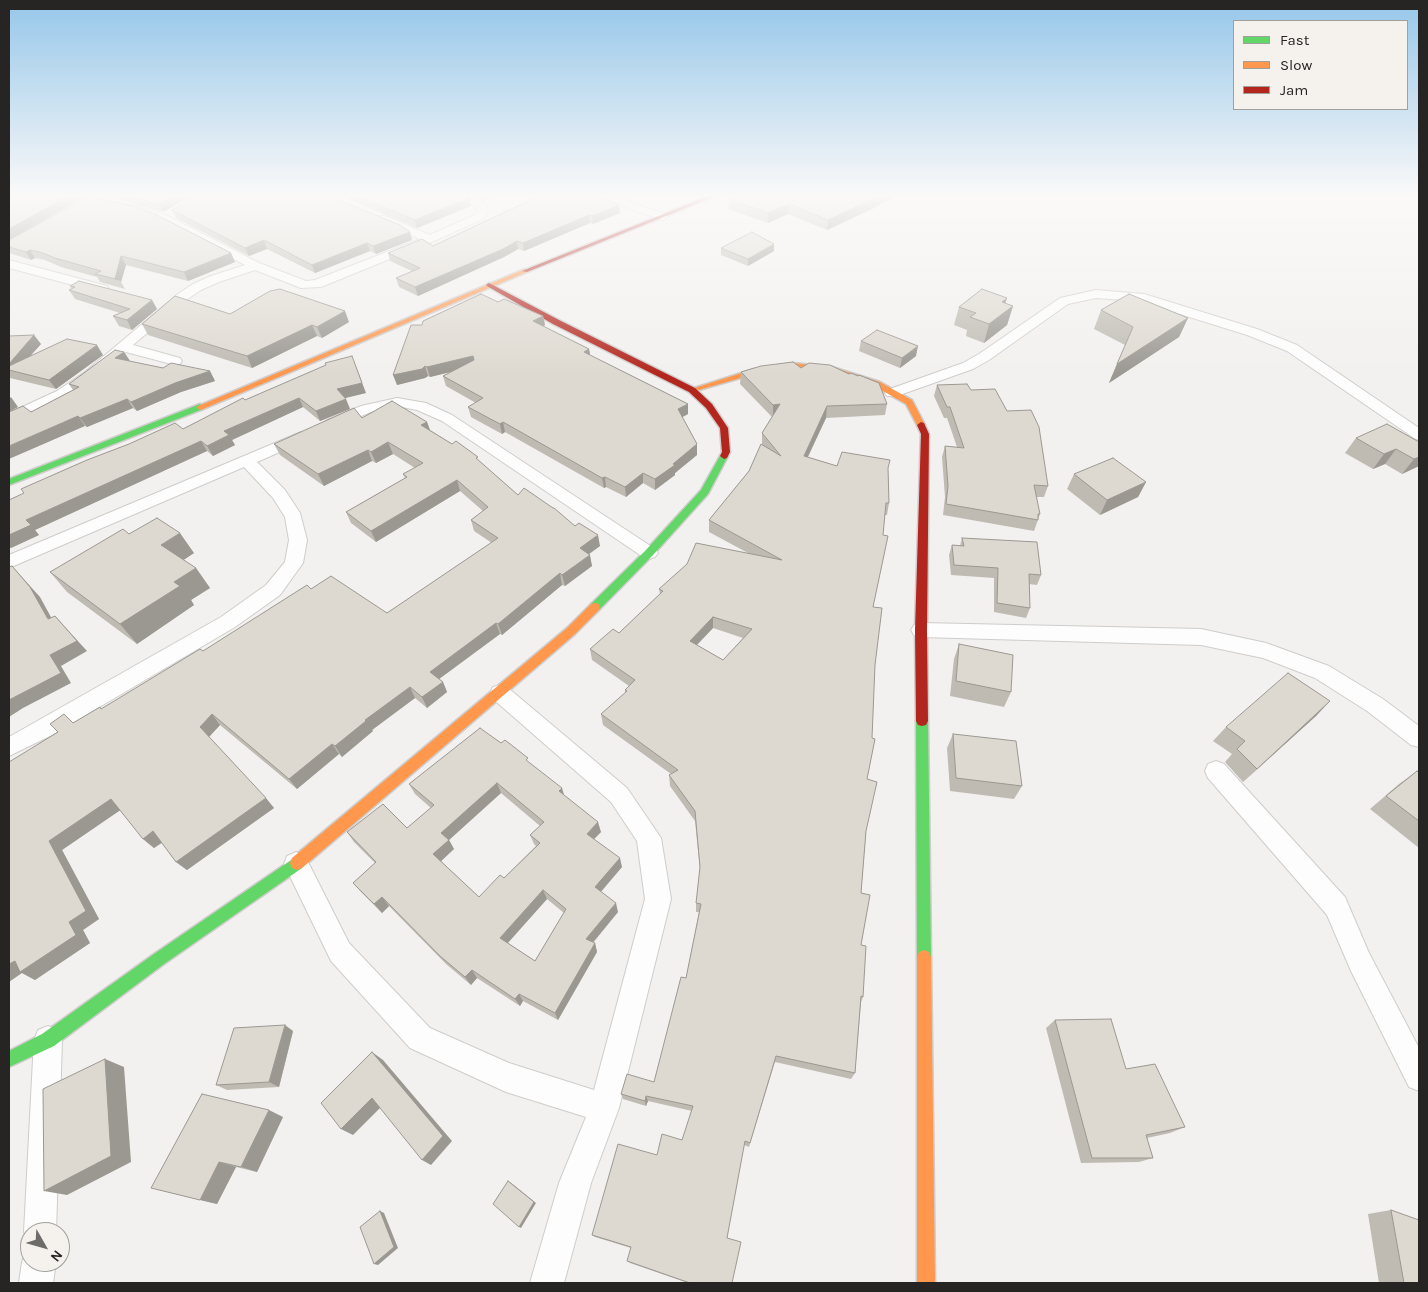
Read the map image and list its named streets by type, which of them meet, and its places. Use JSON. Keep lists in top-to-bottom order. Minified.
{"legend":["Fast","Slow","Jam"],"north":"bottom right"}
